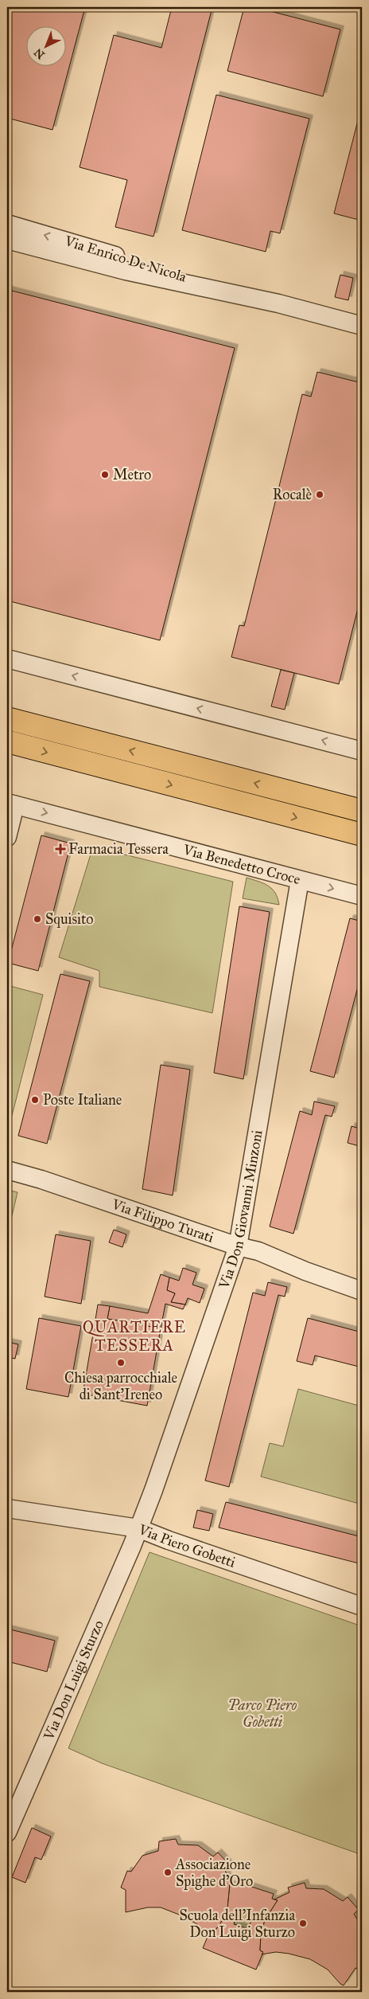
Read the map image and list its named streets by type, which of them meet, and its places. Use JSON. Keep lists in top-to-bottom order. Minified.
{"streets":{"street":["Via Enrico De Nicola","Via Benedetto Croce","Via Don Giovanni Minzoni","Via Filippo Turati","Via Piero Gobetti","Via Don Luigi Sturzo"]},"crossings":[["Via Benedetto Croce","Via Don Giovanni Minzoni"],["Via Don Giovanni Minzoni","Via Filippo Turati"],["Via Don Giovanni Minzoni","Via Piero Gobetti"],["Via Don Giovanni Minzoni","Via Don Luigi Sturzo"],["Via Piero Gobetti","Via Don Luigi Sturzo"]],"districts":["QUARTIERE TESSERA"],"parks":["Parco Piero Gobetti"],"places":{"other":["Metro","Rocalè","Squisito","Poste Italiane","Chiesa parrocchiale di Sant'Ireneo","Associazione Spighe d'Oro","Scuola dell'Infanzia Don Luigi Sturzo"],"health":["Farmacia Tessera"]},"north":"bottom left"}
